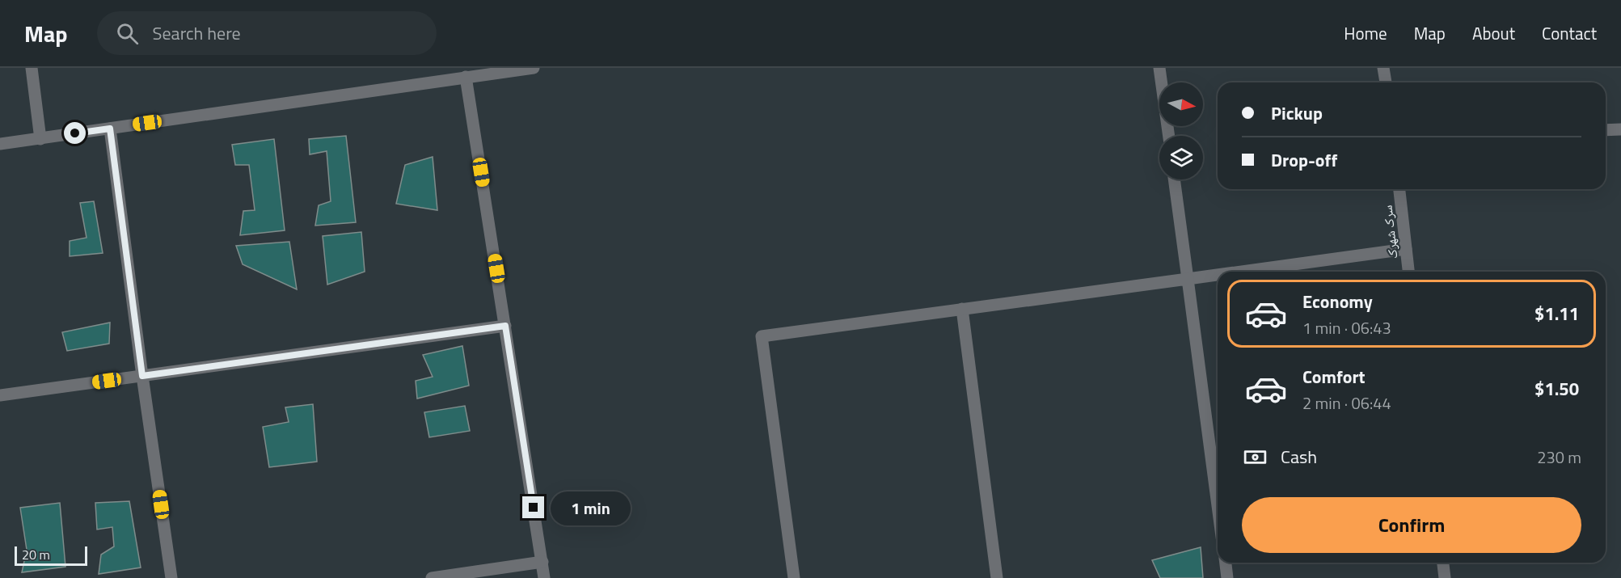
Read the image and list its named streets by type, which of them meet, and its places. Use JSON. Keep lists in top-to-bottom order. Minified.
{"streets":{"street":["سرک شهرک"]},"scale_bar":"20 m","north":"right","page":{"header":"Map","search":"Search here","nav":["Home","Map","About","Contact"],"banner":["Pickup","Drop-off"],"list":[{"name":"Economy","note":"1 min · 06:43","value":"$1.11"},{"name":"Comfort","note":"2 min · 06:44","value":"$1.50"}],"pay":["Cash","230 m"],"buttons":"Confirm","bubble":"1 min","scale":"20 m"}}
